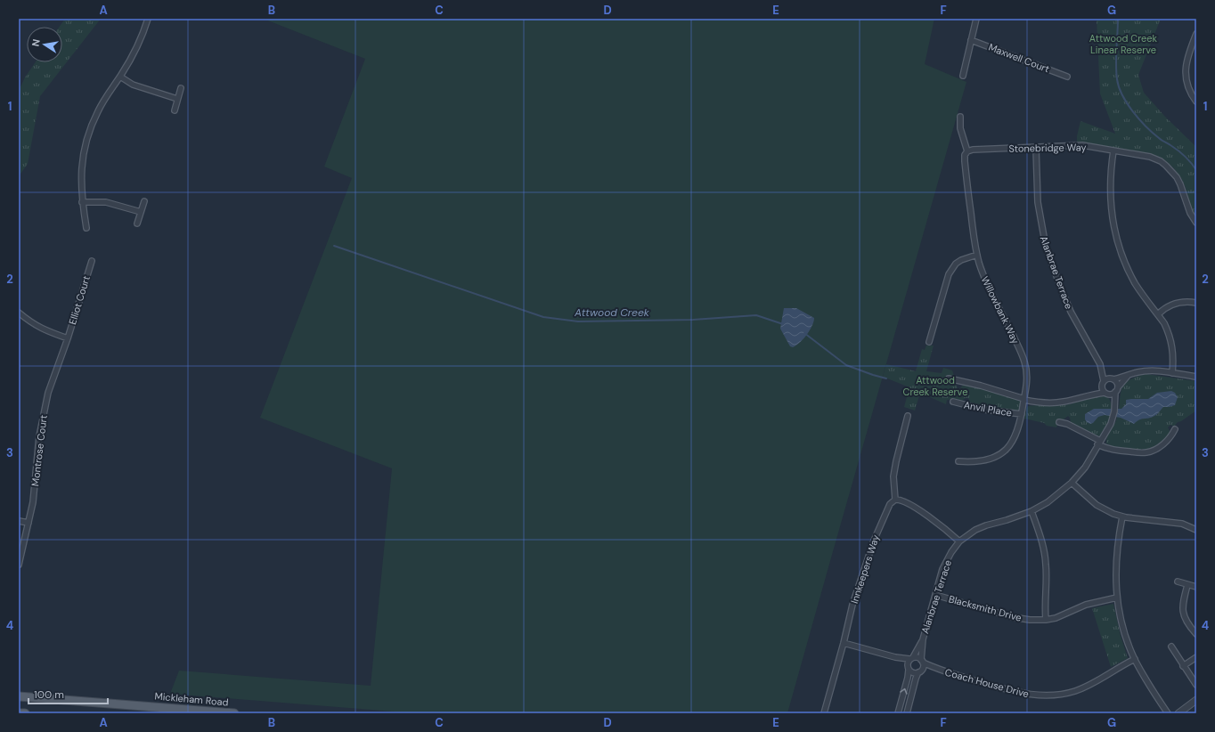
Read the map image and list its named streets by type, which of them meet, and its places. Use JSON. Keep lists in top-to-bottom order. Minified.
{"streets":{"main road":["Mickleham Road"],"street":["Maxwell Court","Stonebridge Way","Alanbrae Terrace","Elliot Court","Willowbank Way","Anvil Place","Montrose Court","Innkeepers Way","Blacksmith Drive","Coach House Drive"]},"crossings":[["Stonebridge Way","Alanbrae Terrace"],["Stonebridge Way","Willowbank Way"],["Alanbrae Terrace","Blacksmith Drive"],["Alanbrae Terrace","Coach House Drive"],["Elliot Court","Montrose Court"],["Willowbank Way","Anvil Place"]],"water":["Attwood Creek"],"parks":["Attwood Creek Linear Reserve","Attwood Creek Reserve"],"scale_bar":"100 m","north":"left","grid":{"columns":["A","B","C","D","E","F","G"],"rows":["1","2","3","4"]}}
